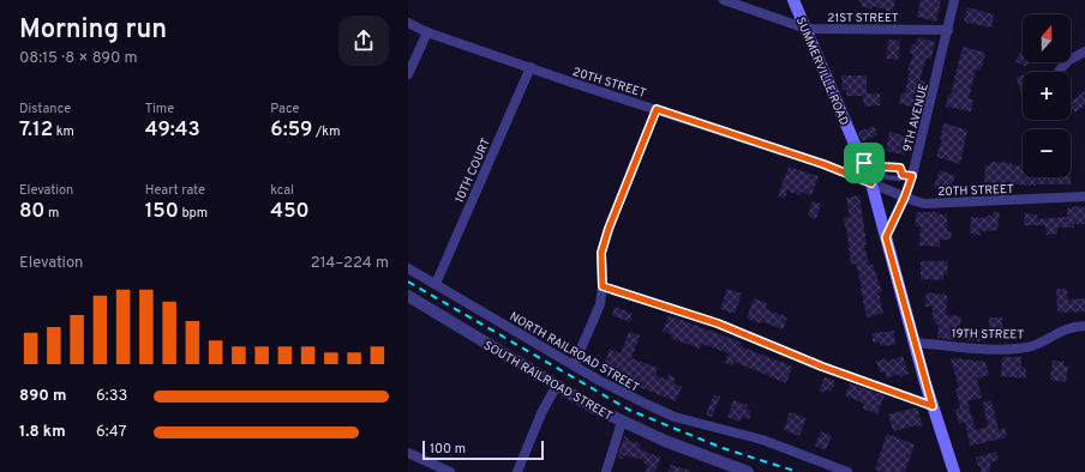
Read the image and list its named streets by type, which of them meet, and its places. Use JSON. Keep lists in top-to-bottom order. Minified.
{"streets":{"main road":["SUMMERVILLE ROAD"],"street":["21ST STREET","20TH STREET","9TH AVENUE","10TH COURT","19TH STREET","NORTH RAILROAD STREET","SOUTH RAILROAD STREET"]},"crossings":[["21ST STREET","SUMMERVILLE ROAD"],["21ST STREET","9TH AVENUE"],["SUMMERVILLE ROAD","20TH STREET"],["SUMMERVILLE ROAD","9TH AVENUE"],["SUMMERVILLE ROAD","19TH STREET"],["20TH STREET","9TH AVENUE"],["20TH STREET","10TH COURT"],["10TH COURT","NORTH RAILROAD STREET"]],"scale_bar":"100 m","north":"top","page":{"heading":["Morning run","08:15 · 8 × 890 m"],"map_buttons":["+","−"],"stats":[["Distance","7.12 km"],["Time","49:43"],["Pace","6:59 /km"],["Elevation","80 m"],["Heart rate","150 bpm"],["kcal","450"]],"chart":["Elevation","214–224 m"],"list":[{"name":"890 m","note":"6:33"},{"name":"1.8 km","note":"6:47"}],"scale":"100 m"}}
